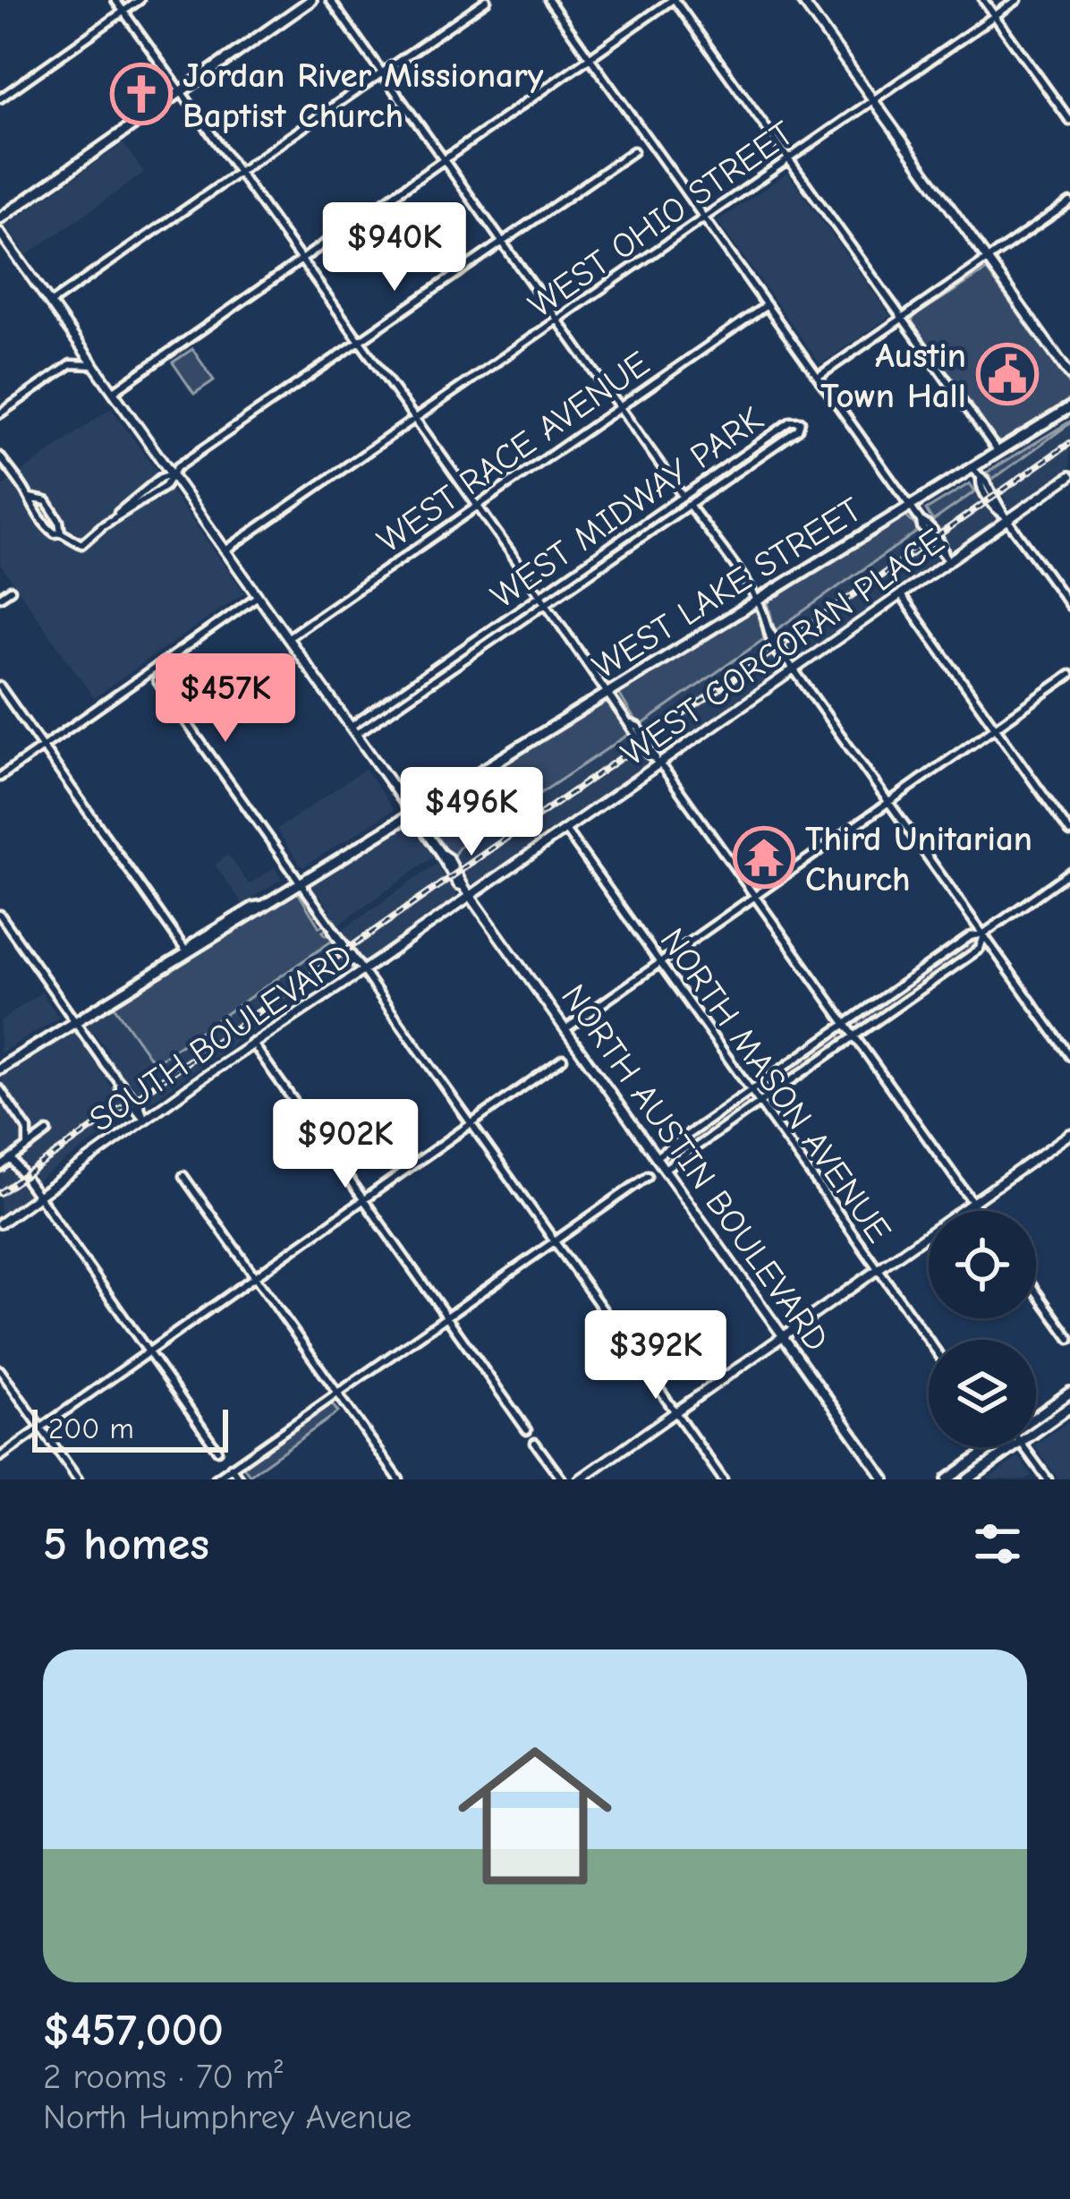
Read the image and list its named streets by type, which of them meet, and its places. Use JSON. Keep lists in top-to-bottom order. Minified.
{"streets":{"main road":["WEST LAKE STREET"],"street":["WEST OHIO STREET","WEST RACE AVENUE","WEST MIDWAY PARK","WEST CORCORAN PLACE","SOUTH BOULEVARD","NORTH MASON AVENUE","NORTH AUSTIN BOULEVARD"]},"crossings":[["WEST OHIO STREET","NORTH AUSTIN BOULEVARD"],["WEST RACE AVENUE","NORTH AUSTIN BOULEVARD"],["WEST MIDWAY PARK","NORTH AUSTIN BOULEVARD"],["WEST LAKE STREET","NORTH AUSTIN BOULEVARD"],["WEST CORCORAN PLACE","SOUTH BOULEVARD"],["WEST CORCORAN PLACE","NORTH MASON AVENUE"],["WEST CORCORAN PLACE","NORTH AUSTIN BOULEVARD"],["SOUTH BOULEVARD","NORTH AUSTIN BOULEVARD"]],"places":{"church":["Jordan River Missionary Baptist Church"],"public building":["Austin Town Hall"],"temple":["Third Unitarian Church"]},"scale_bar":"200 m","page":{"price":["$940K","$457K","$496K","$902K","$392K"],"scale":"200 m","heading":"5 homes","list":[{"name":"$457,000","note":"2 rooms · 70 m² · North Humphrey Avenue"}]}}
